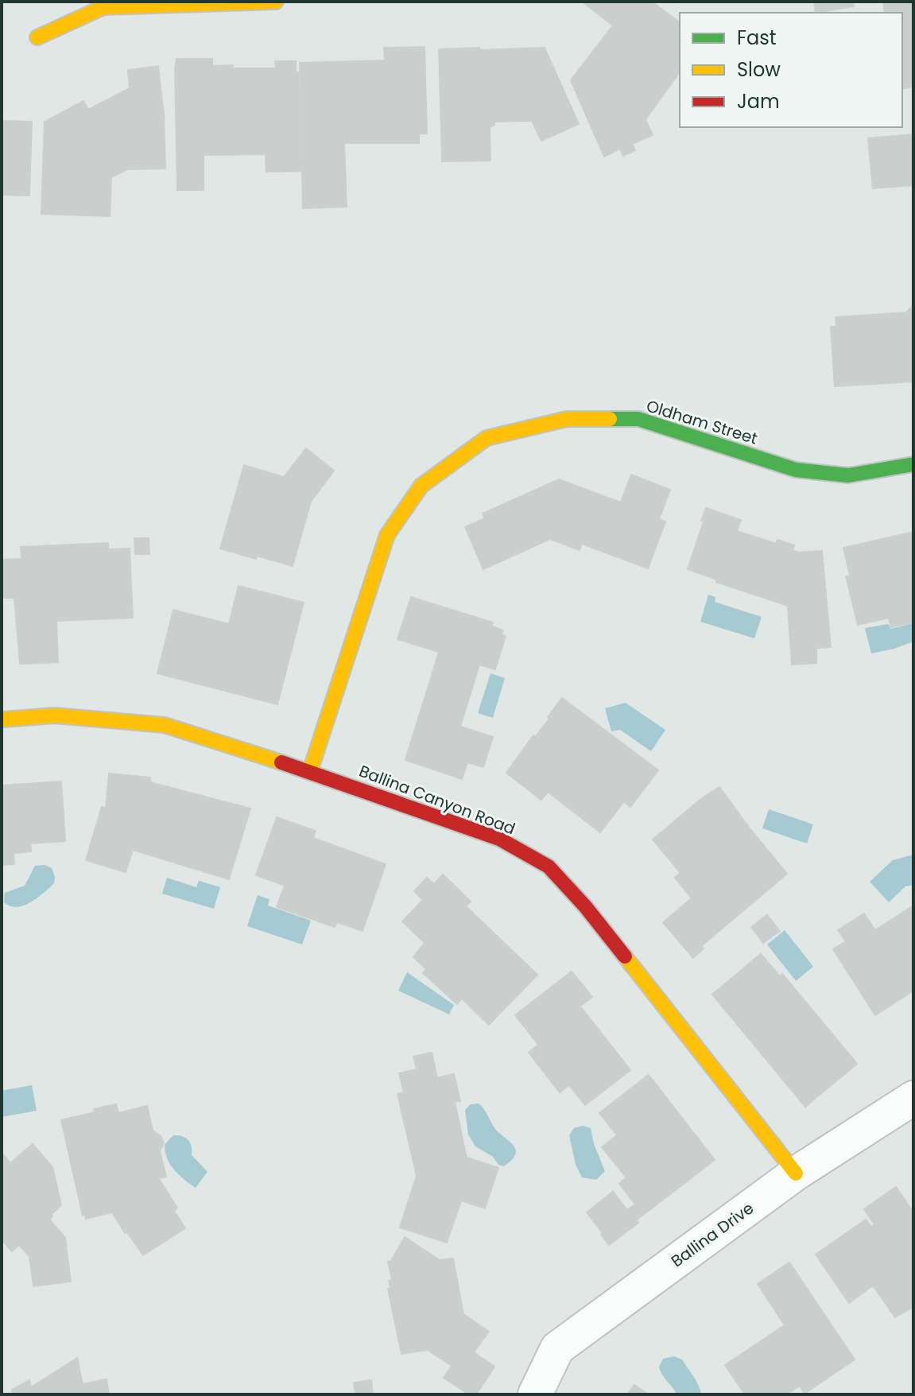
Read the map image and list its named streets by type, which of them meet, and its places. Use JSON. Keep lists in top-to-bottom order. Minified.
{"streets":{"street":["Oldham Street","Ballina Canyon Road","Ballina Drive"]},"crossings":[["Oldham Street","Ballina Canyon Road"],["Ballina Canyon Road","Ballina Drive"]],"legend":["Fast","Slow","Jam"]}
